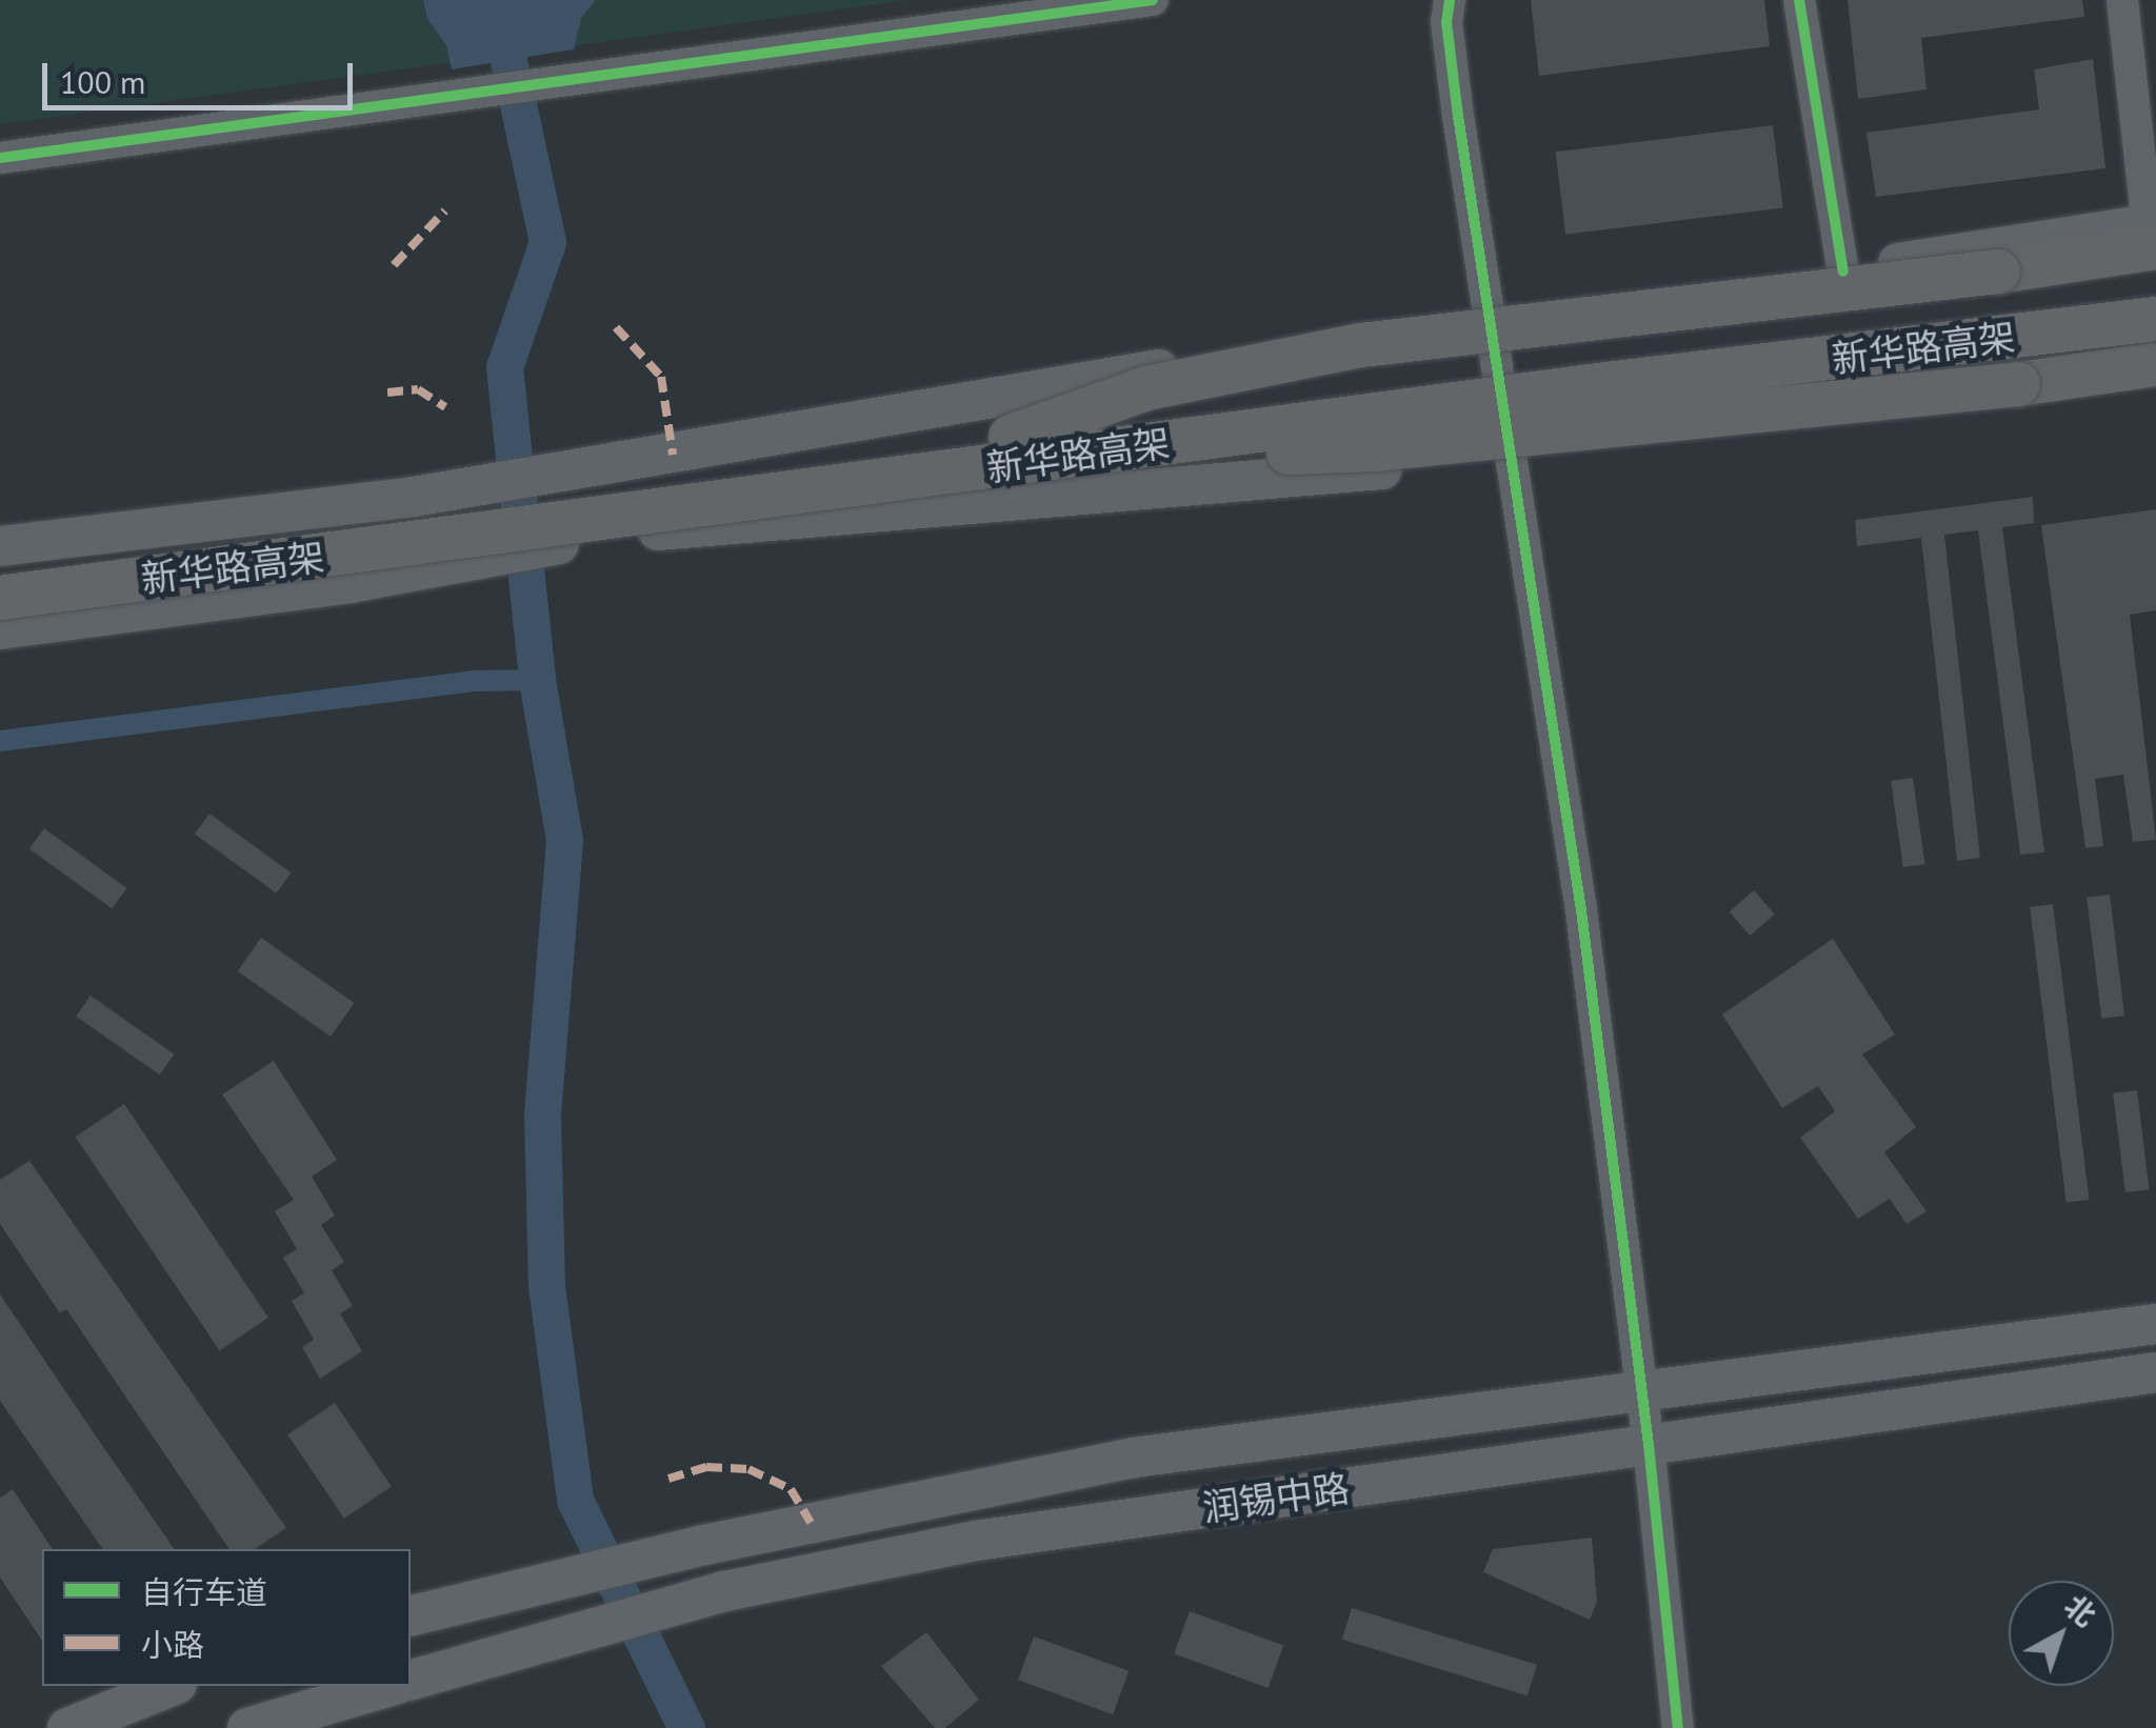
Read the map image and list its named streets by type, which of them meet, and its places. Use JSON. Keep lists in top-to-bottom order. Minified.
{"streets":{"highway":["新华路高架"],"main road":["润锡中路"]},"legend":["自行车道","小路"],"scale_bar":"100 m","north":"top right"}
